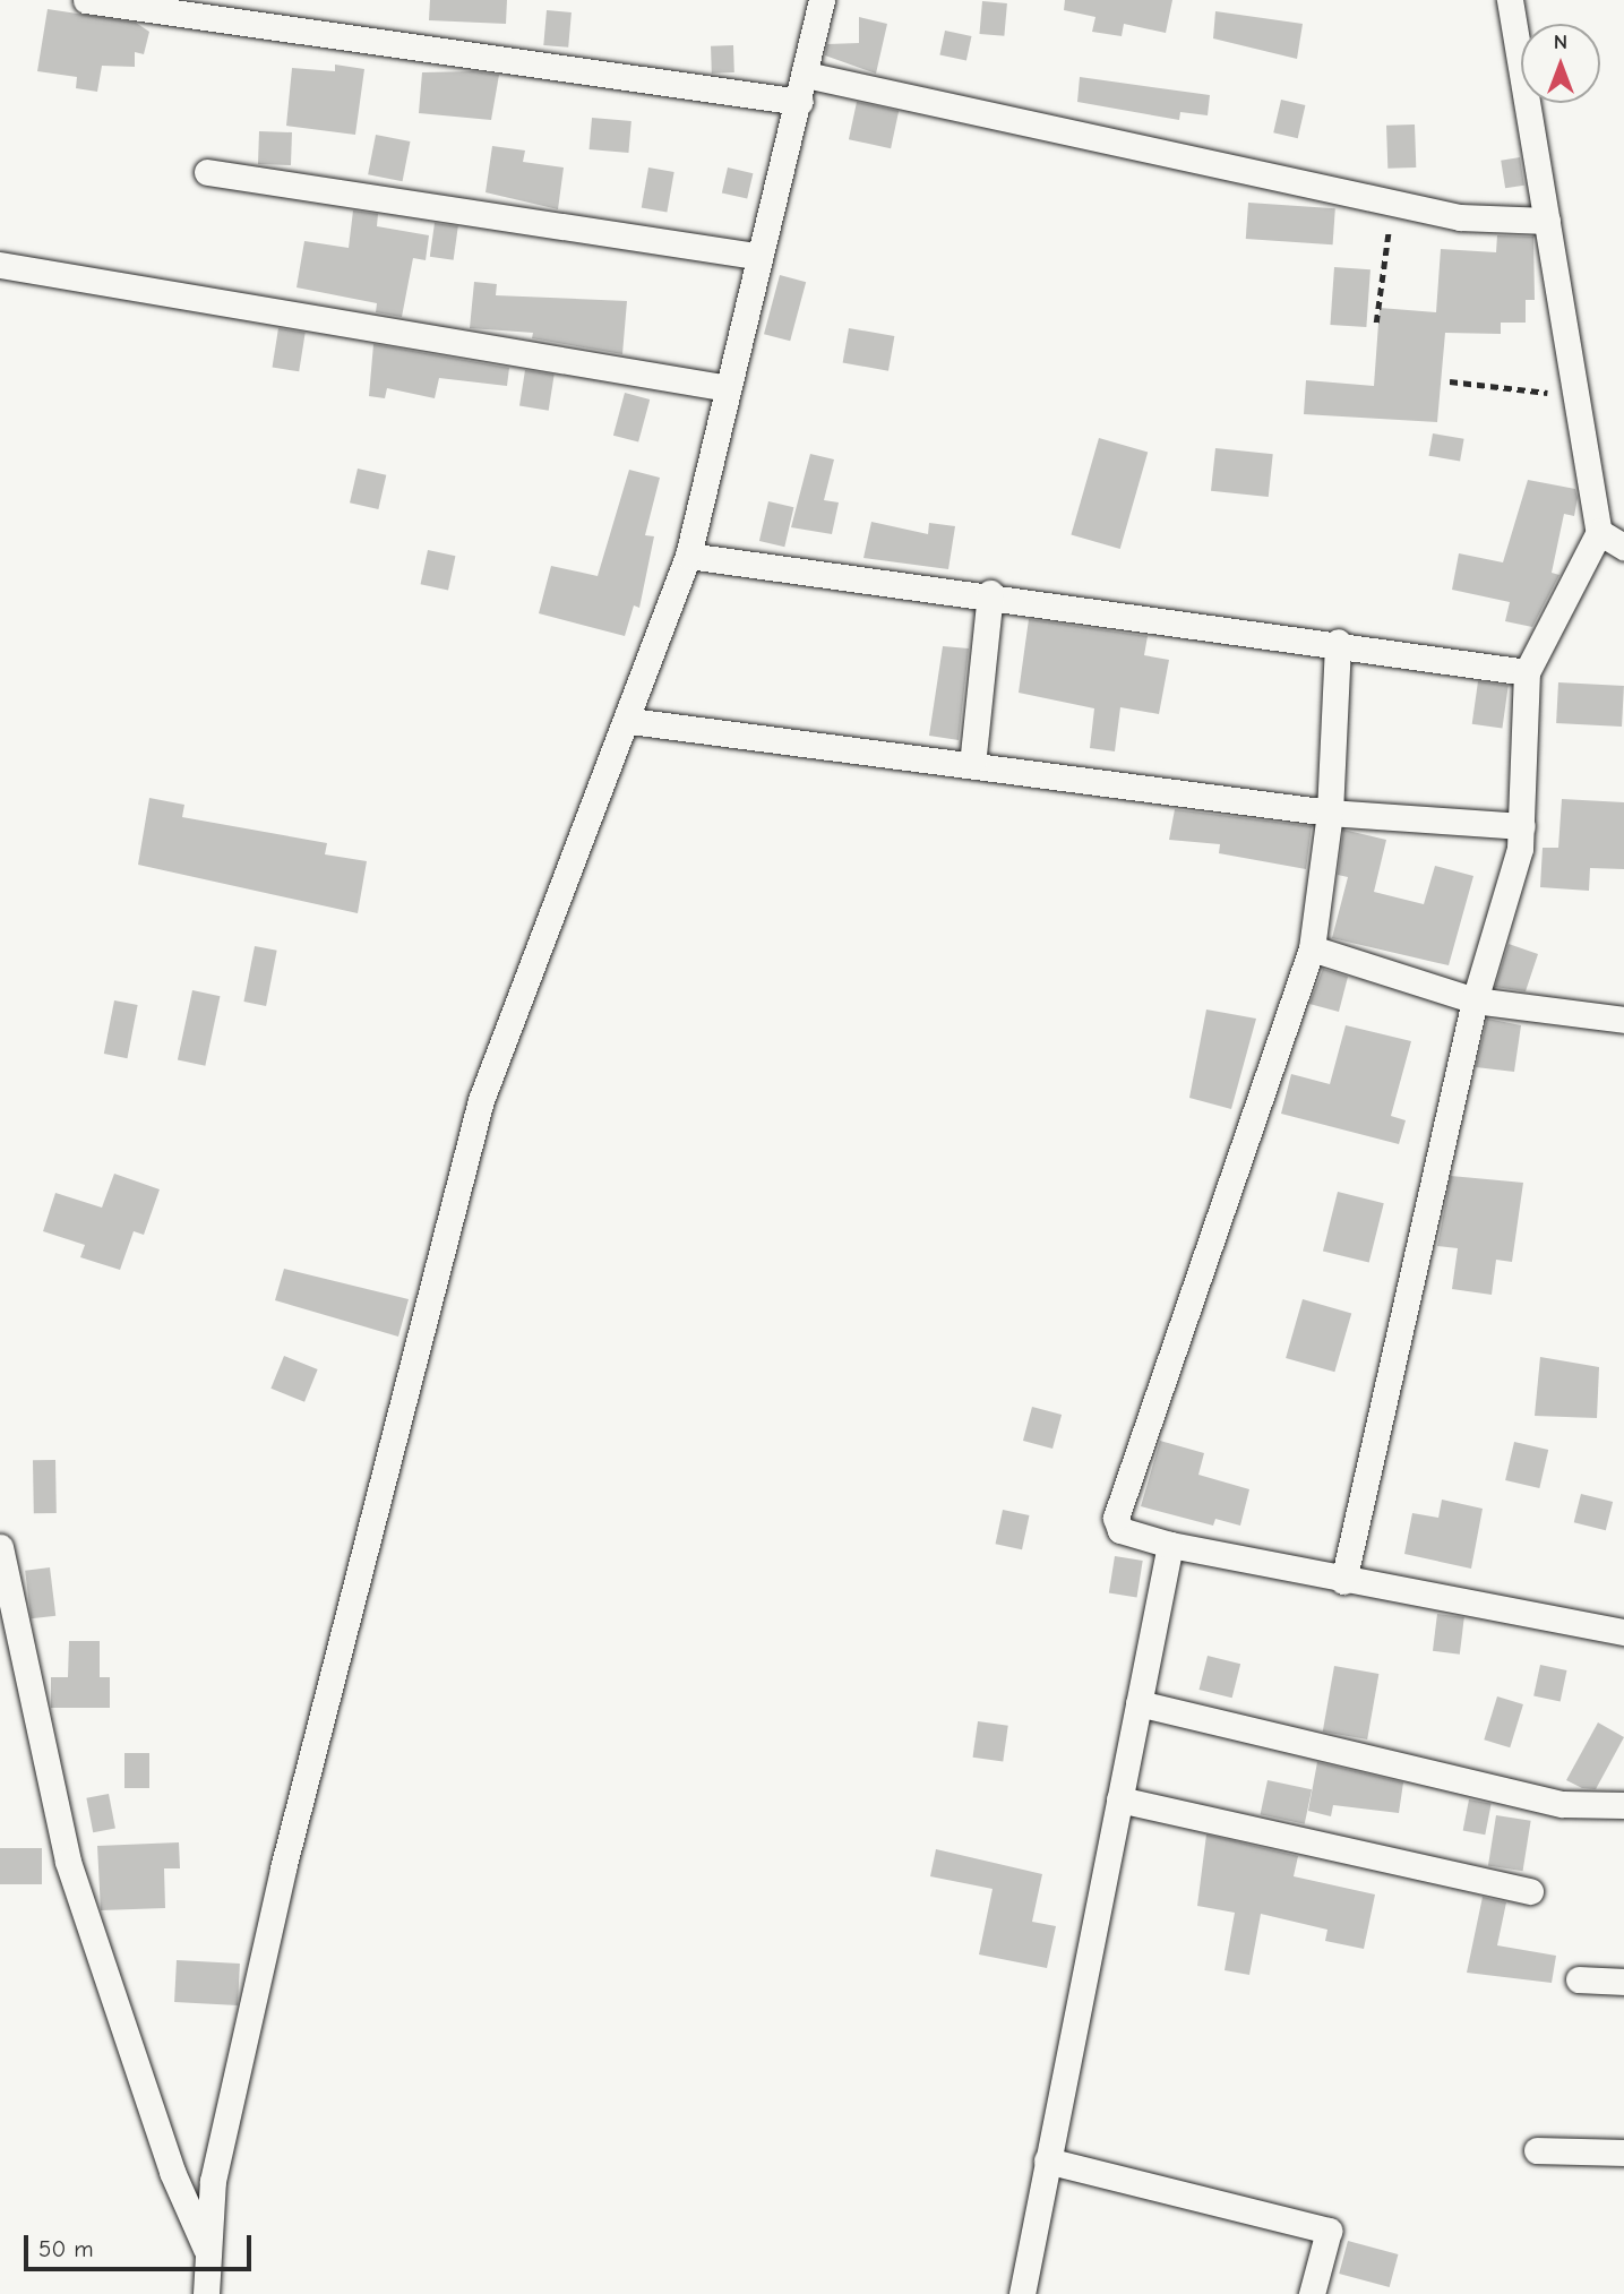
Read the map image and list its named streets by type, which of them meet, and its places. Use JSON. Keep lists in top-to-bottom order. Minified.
{"scale_bar":"50 m","north":"top"}
